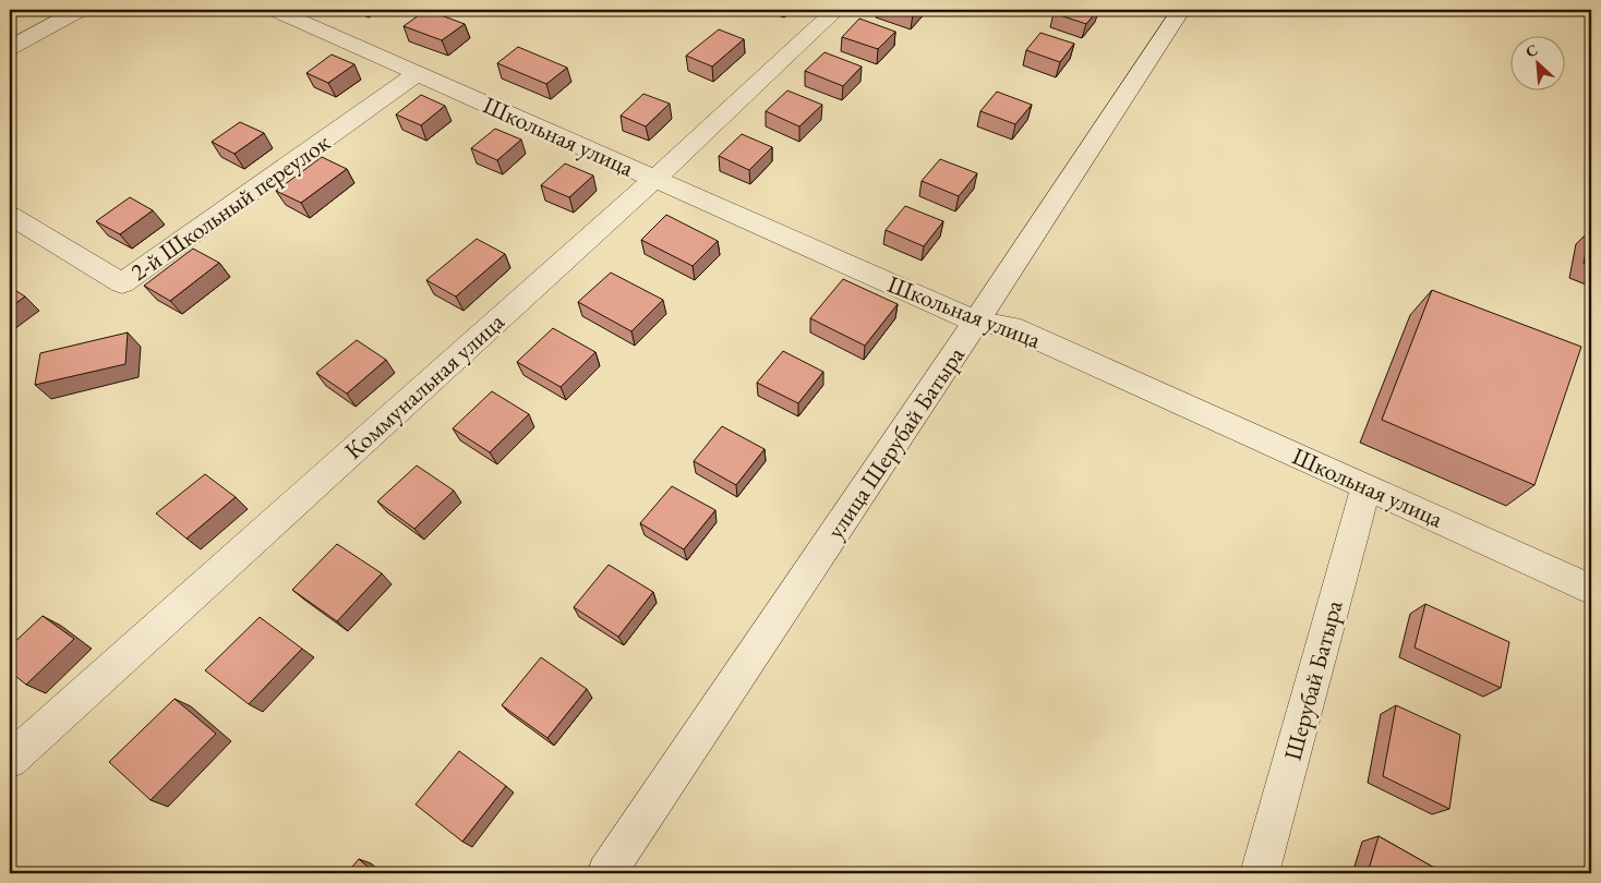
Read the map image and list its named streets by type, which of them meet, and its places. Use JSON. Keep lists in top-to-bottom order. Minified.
{"streets":{"street":["Школьная улица","2-й Школьный переулок","Коммунальная улица","улица Шерубай Батыра","Шерубай Батыра"]},"crossings":[["Школьная улица","2-й Школьный переулок"],["Школьная улица","Коммунальная улица"],["Школьная улица","улица Шерубай Батыра"],["Школьная улица","Шерубай Батыра"]],"north":"top left"}
